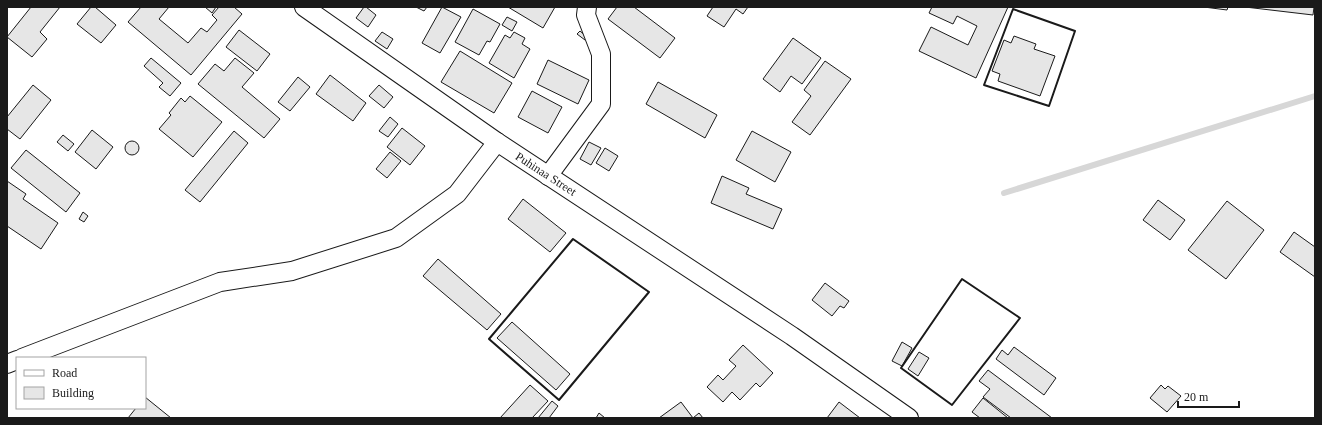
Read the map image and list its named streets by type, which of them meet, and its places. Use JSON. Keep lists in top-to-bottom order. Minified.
{"streets":{"street":["Puhinaa Street"]},"legend":["Road","Building"],"scale_bar":"20 m"}
